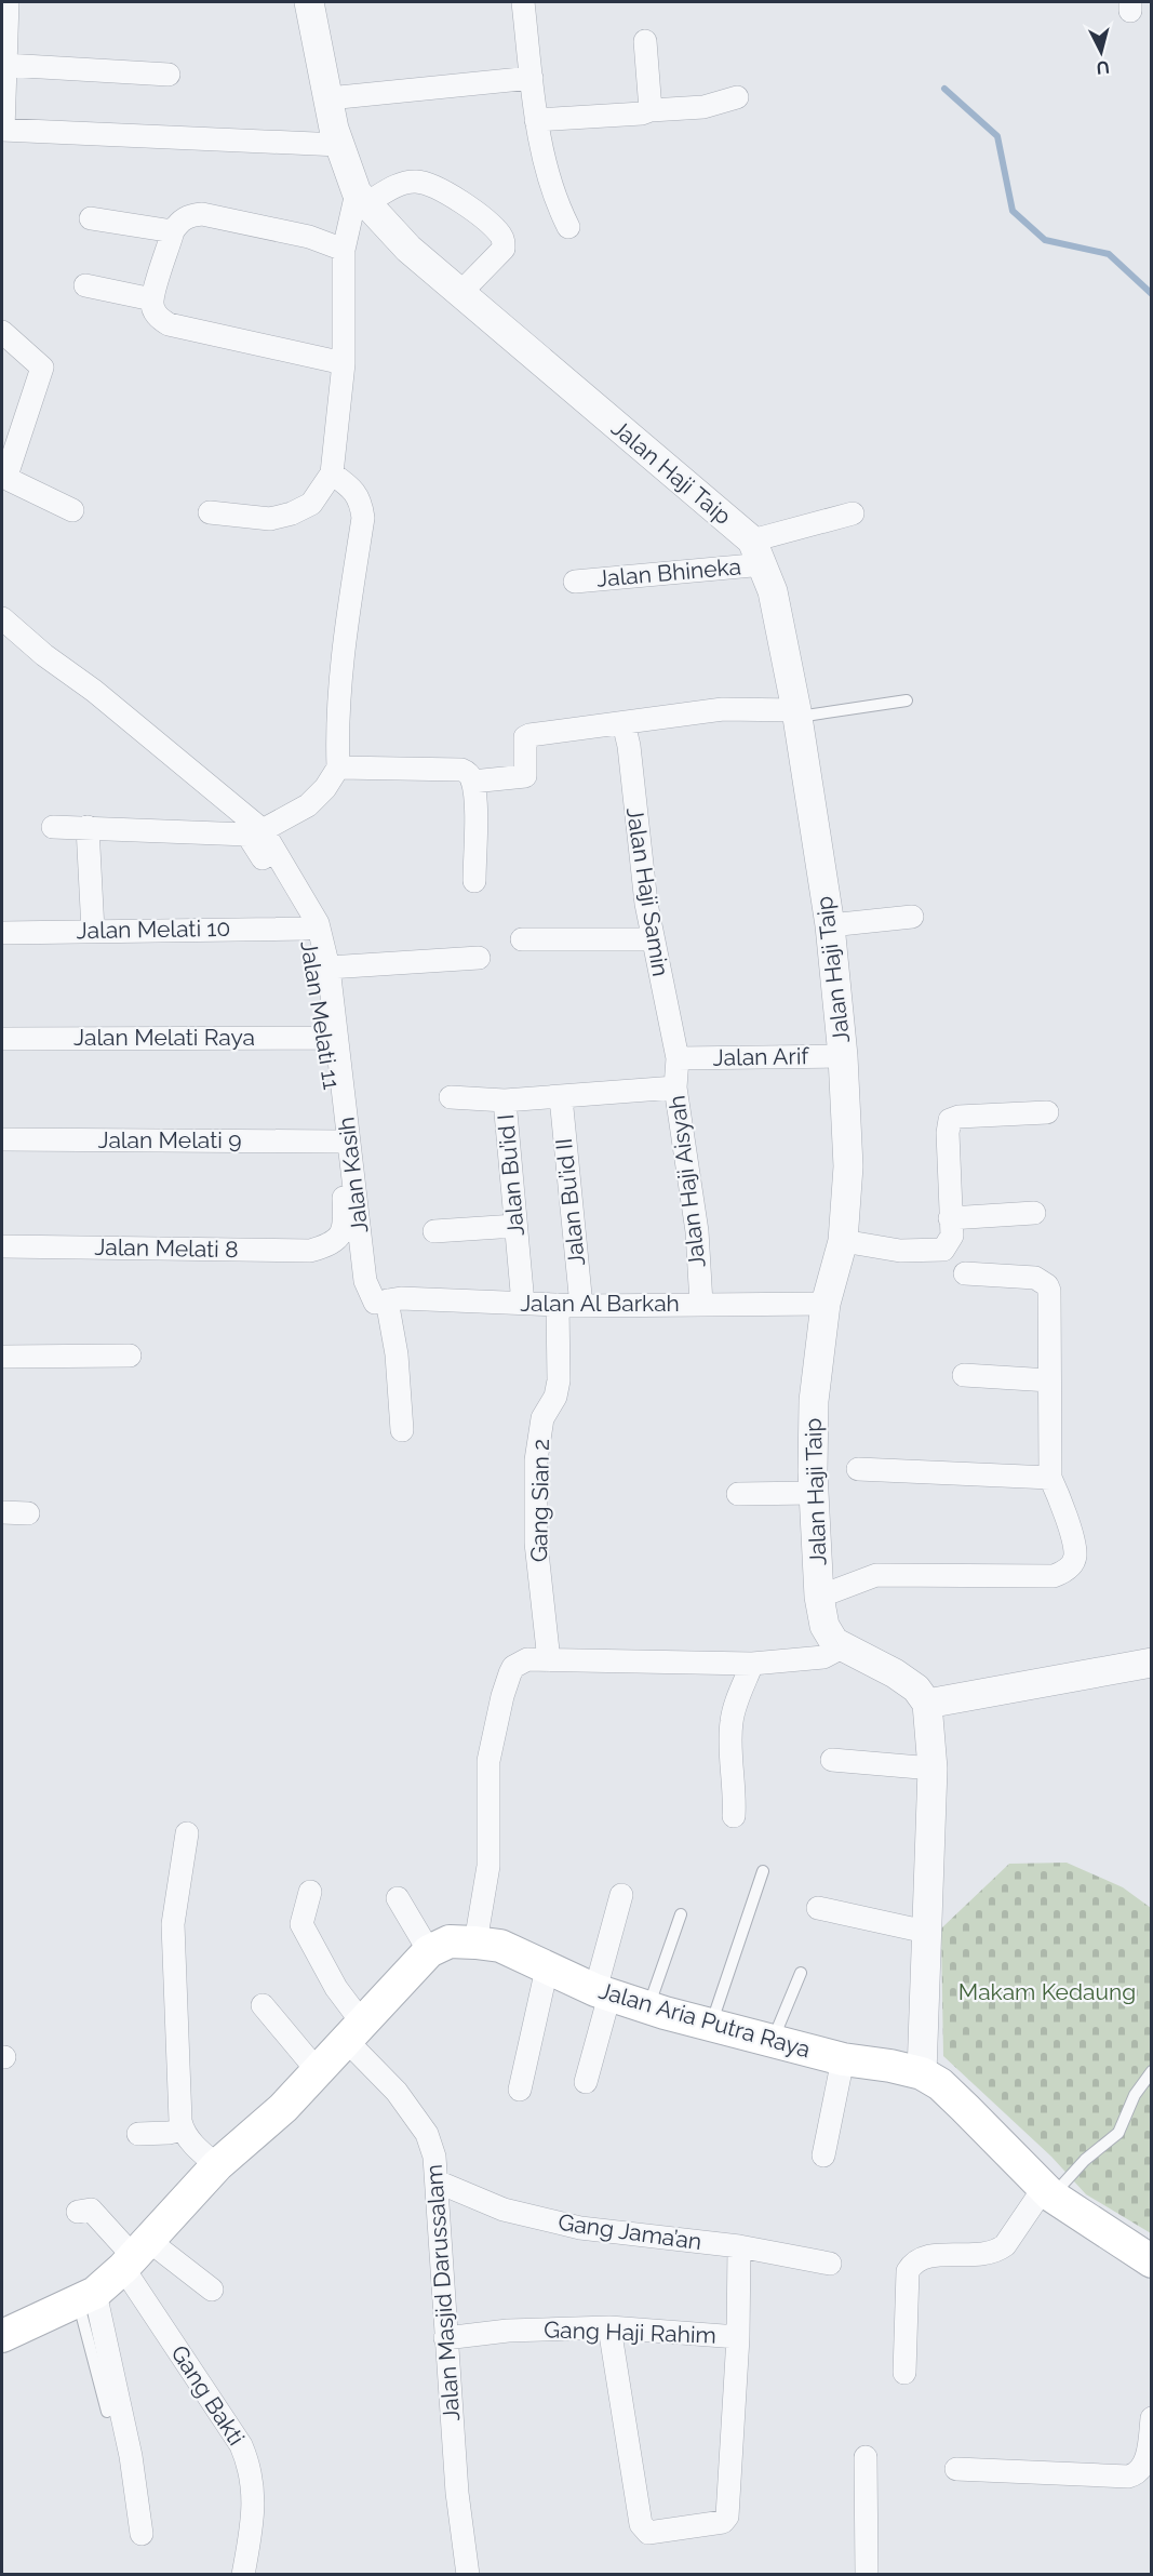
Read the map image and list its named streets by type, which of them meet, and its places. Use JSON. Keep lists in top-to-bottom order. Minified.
{"streets":{"main road":["Jalan Aria Putra Raya"],"street":["Jalan Haji Taip","Jalan Bhineka","Jalan Haji Samin","Jalan Melati 10","Jalan Melati 11","Jalan Melati Raya","Jalan Arif","Jalan Melati 9","Jalan Kasih","Jalan Bu’id I","Jalan Haji Aisyah","Jalan Bu’id II","Jalan Melati 8","Jalan Al Barkah","Gang Sian 2","Gang Jama’an","Jalan Masjid Darussalam","Gang Haji Rahim","Gang Bakti"]},"crossings":[["Jalan Haji Taip","Jalan Bhineka"],["Jalan Haji Taip","Jalan Arif"],["Jalan Haji Taip","Jalan Al Barkah"],["Jalan Haji Samin","Jalan Arif"],["Jalan Haji Samin","Jalan Haji Aisyah"],["Jalan Melati 10","Jalan Melati 11"],["Jalan Melati 11","Jalan Melati Raya"],["Jalan Melati 11","Jalan Melati 9"],["Jalan Melati 11","Jalan Melati 8"],["Jalan Arif","Jalan Haji Aisyah"],["Jalan Kasih","Jalan Al Barkah"],["Jalan Bu’id I","Jalan Al Barkah"],["Jalan Haji Aisyah","Jalan Al Barkah"],["Jalan Bu’id II","Jalan Al Barkah"],["Jalan Al Barkah","Gang Sian 2"],["Jalan Aria Putra Raya","Jalan Masjid Darussalam"],["Jalan Aria Putra Raya","Gang Bakti"],["Gang Jama’an","Jalan Masjid Darussalam"],["Jalan Masjid Darussalam","Gang Haji Rahim"]],"parks":["Makam Kedaung"],"north":"bottom"}
